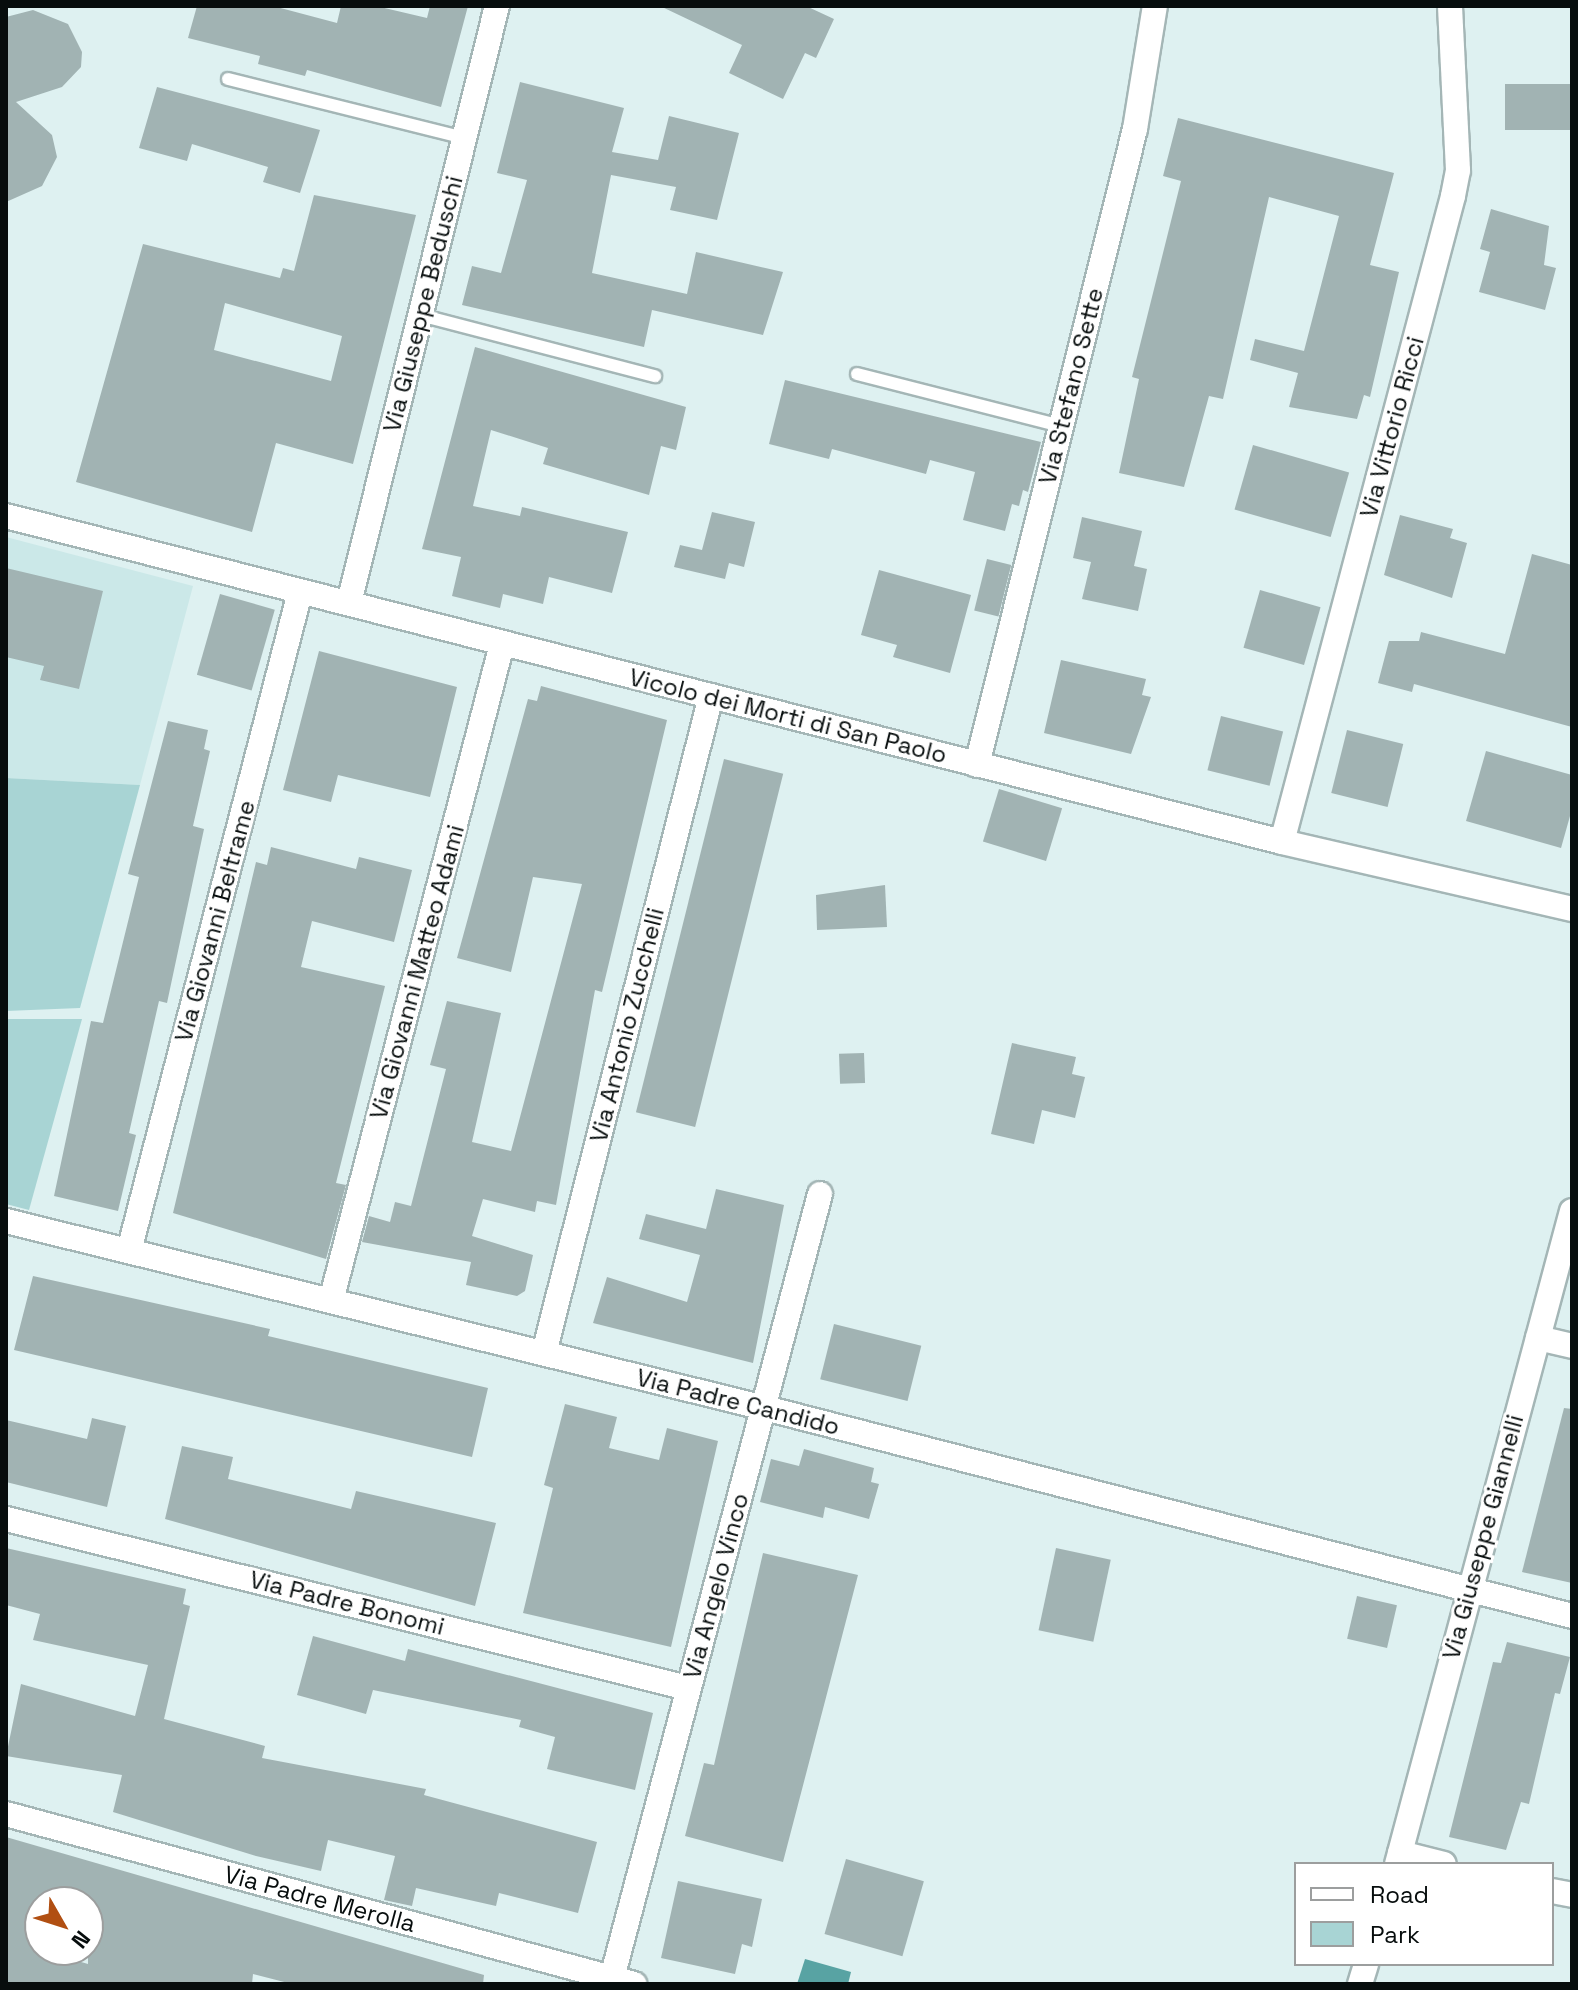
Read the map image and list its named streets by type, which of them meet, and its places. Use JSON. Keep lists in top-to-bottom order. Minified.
{"streets":{"street":["Via Giuseppe Beduschi","Via Stefano Sette","Via Vittorio Ricci","Vicolo dei Morti di San Paolo","Via Giovanni Beltrame","Via Giovanni Matteo Adami","Via Antonio Zucchelli","Via Padre Candido","Via Giuseppe Giannelli","Via Angelo Vinco","Via Padre Bonomi","Via Padre Merolla"]},"crossings":[["Via Giuseppe Beduschi","Vicolo dei Morti di San Paolo"],["Via Stefano Sette","Vicolo dei Morti di San Paolo"],["Via Vittorio Ricci","Vicolo dei Morti di San Paolo"],["Vicolo dei Morti di San Paolo","Via Giovanni Beltrame"],["Vicolo dei Morti di San Paolo","Via Giovanni Matteo Adami"],["Vicolo dei Morti di San Paolo","Via Antonio Zucchelli"],["Via Giovanni Beltrame","Via Padre Candido"],["Via Giovanni Matteo Adami","Via Padre Candido"],["Via Antonio Zucchelli","Via Padre Candido"],["Via Padre Candido","Via Giuseppe Giannelli"],["Via Padre Candido","Via Angelo Vinco"],["Via Angelo Vinco","Via Padre Bonomi"],["Via Angelo Vinco","Via Padre Merolla"]],"legend":["Road","Park"],"north":"bottom right"}
